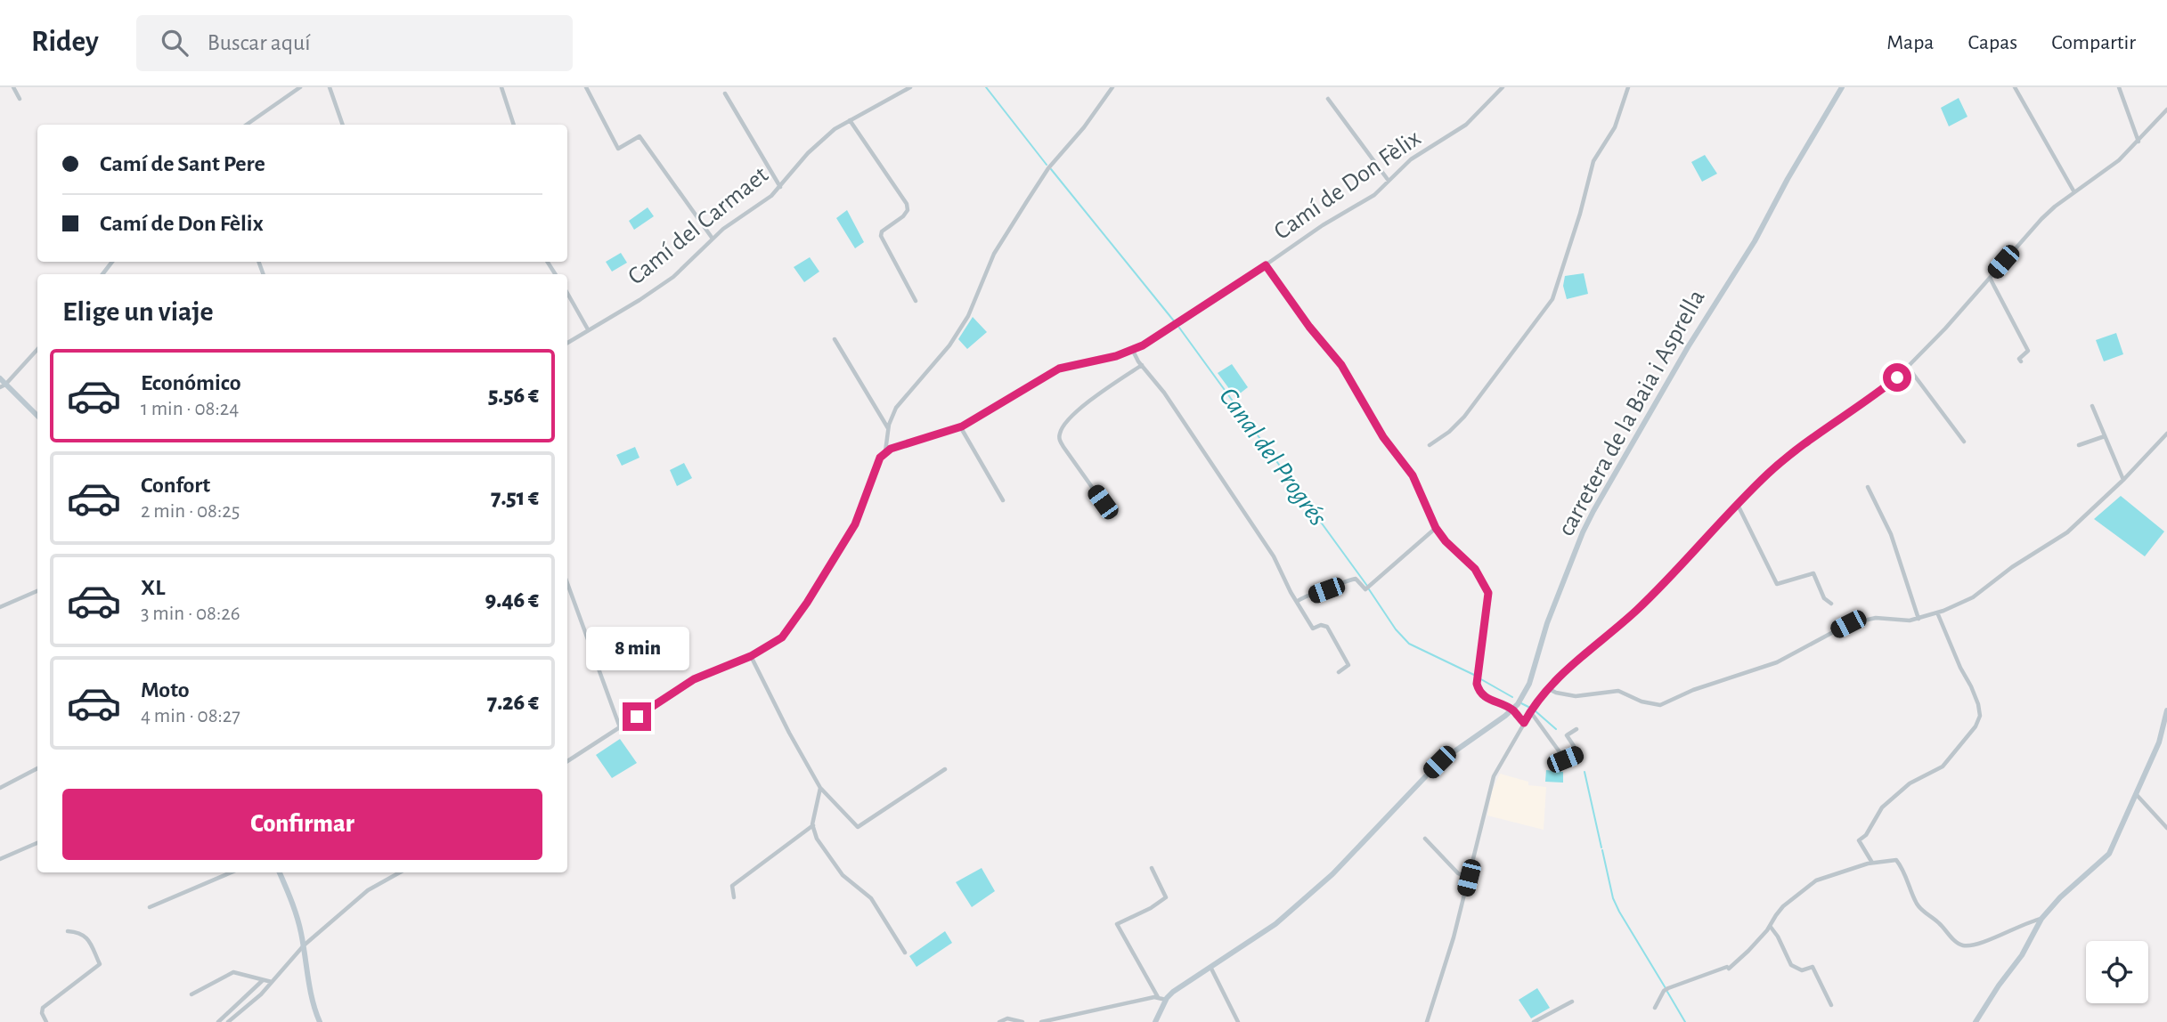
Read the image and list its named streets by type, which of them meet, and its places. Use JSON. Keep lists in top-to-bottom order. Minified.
{"streets":{"main road":["carretera de la Baia i Asprella"],"street":["Camí de Don Fèlix","Camí del Carmaet"]},"water":["Canal del Progrés"],"page":{"header":"Ridey","search":"Buscar aquí","nav":["Mapa","Capas","Compartir"],"banner":["Camí de Sant Pere","Camí de Don Fèlix"],"heading":"Elige un viaje","list":[{"name":"Económico","note":"1 min · 08:24","value":"5.56 €"},{"name":"Confort","note":"2 min · 08:25","value":"7.51 €"},{"name":"XL","note":"3 min · 08:26","value":"9.46 €"},{"name":"Moto","note":"4 min · 08:27","value":"7.26 €"}],"bubble":"8 min","buttons":"Confirmar"}}
